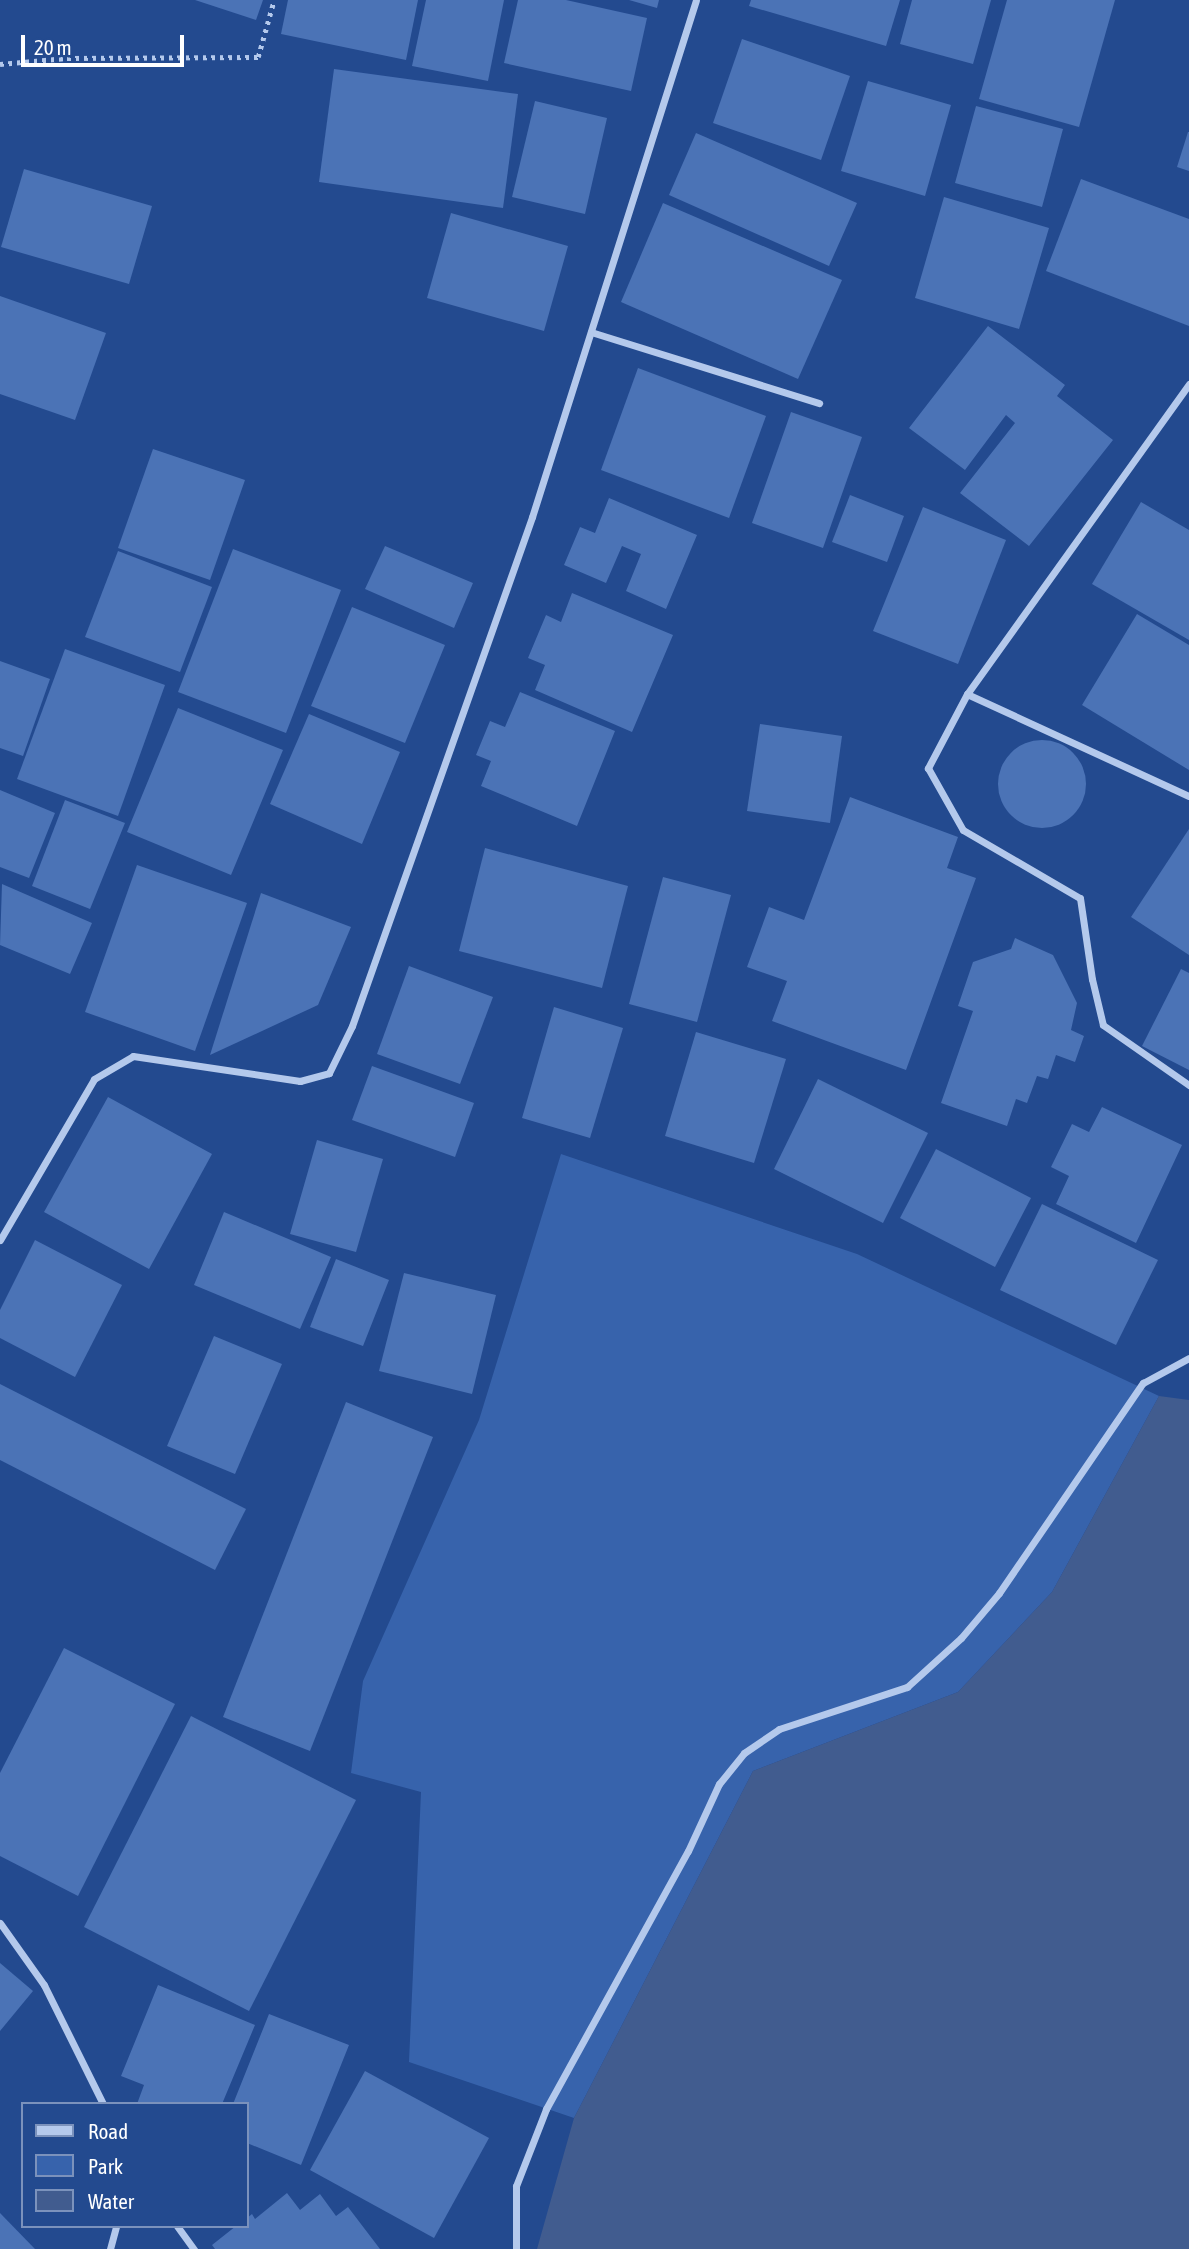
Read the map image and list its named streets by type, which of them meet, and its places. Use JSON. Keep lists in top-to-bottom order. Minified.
{"legend":["Road","Park","Water"],"scale_bar":"20 m"}
